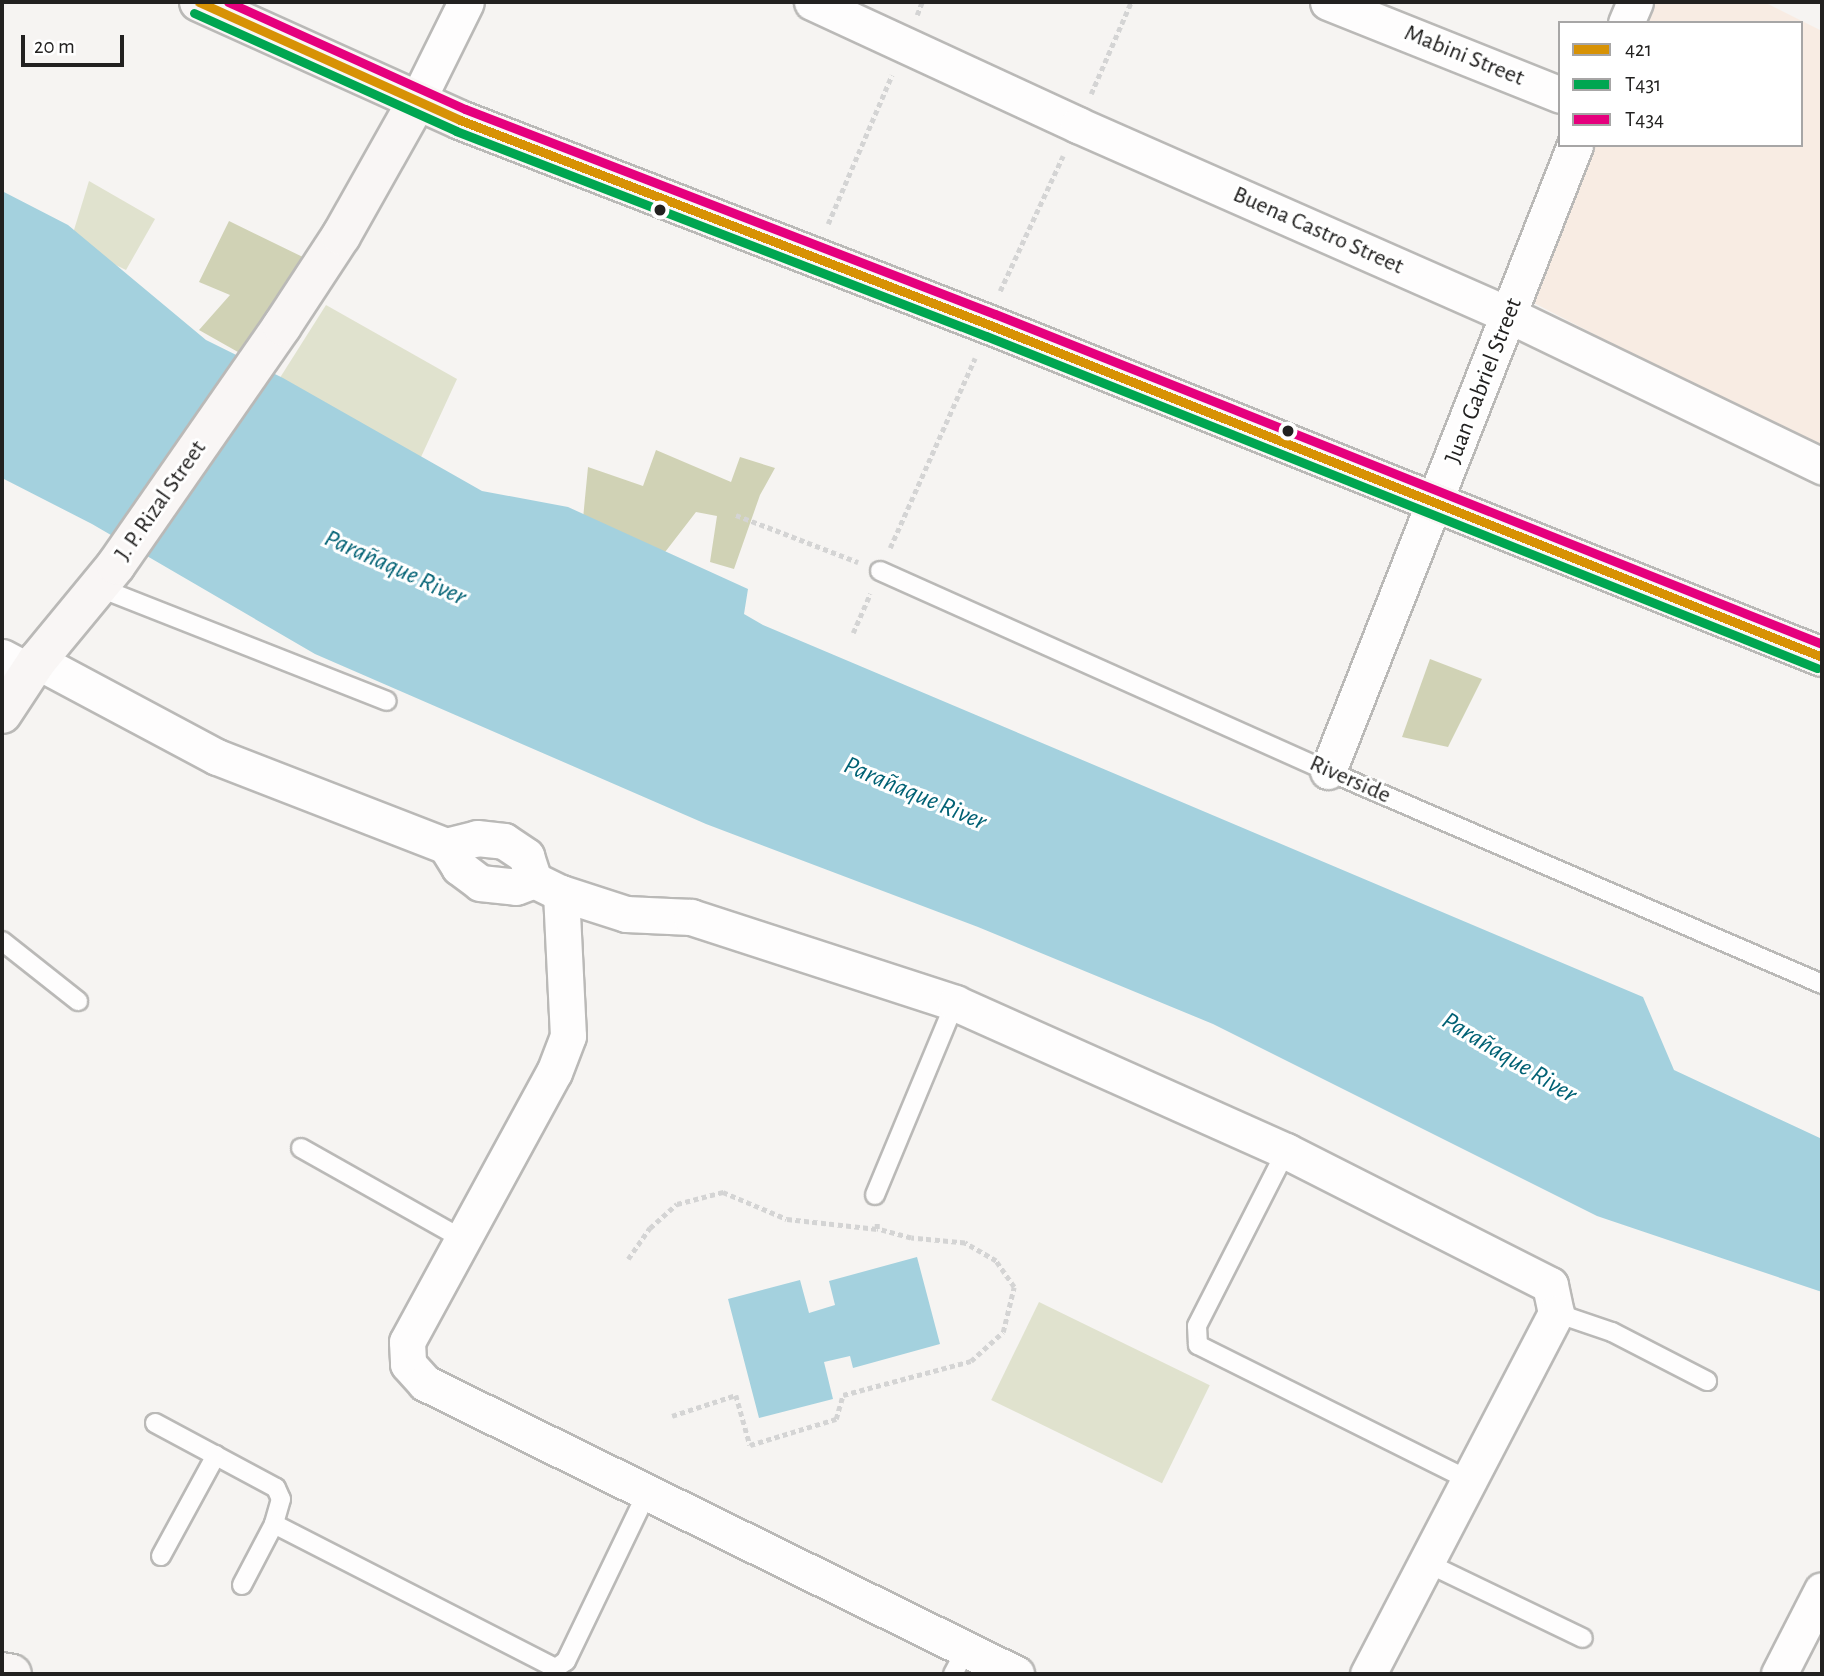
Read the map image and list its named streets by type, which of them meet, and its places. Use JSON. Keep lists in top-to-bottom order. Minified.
{"streets":{"main road":["J. P. Rizal Street"],"street":["Mabini Street","Buena Castro Street","Juan Gabriel Street"],"lane":["Riverside"]},"crossings":[["Buena Castro Street","Juan Gabriel Street"],["Juan Gabriel Street","Riverside"]],"water":["Parañaque River"],"lines":["transit line 421","transit line T434","transit line T431"],"legend":["421","T431","T434"],"scale_bar":"20 m"}
